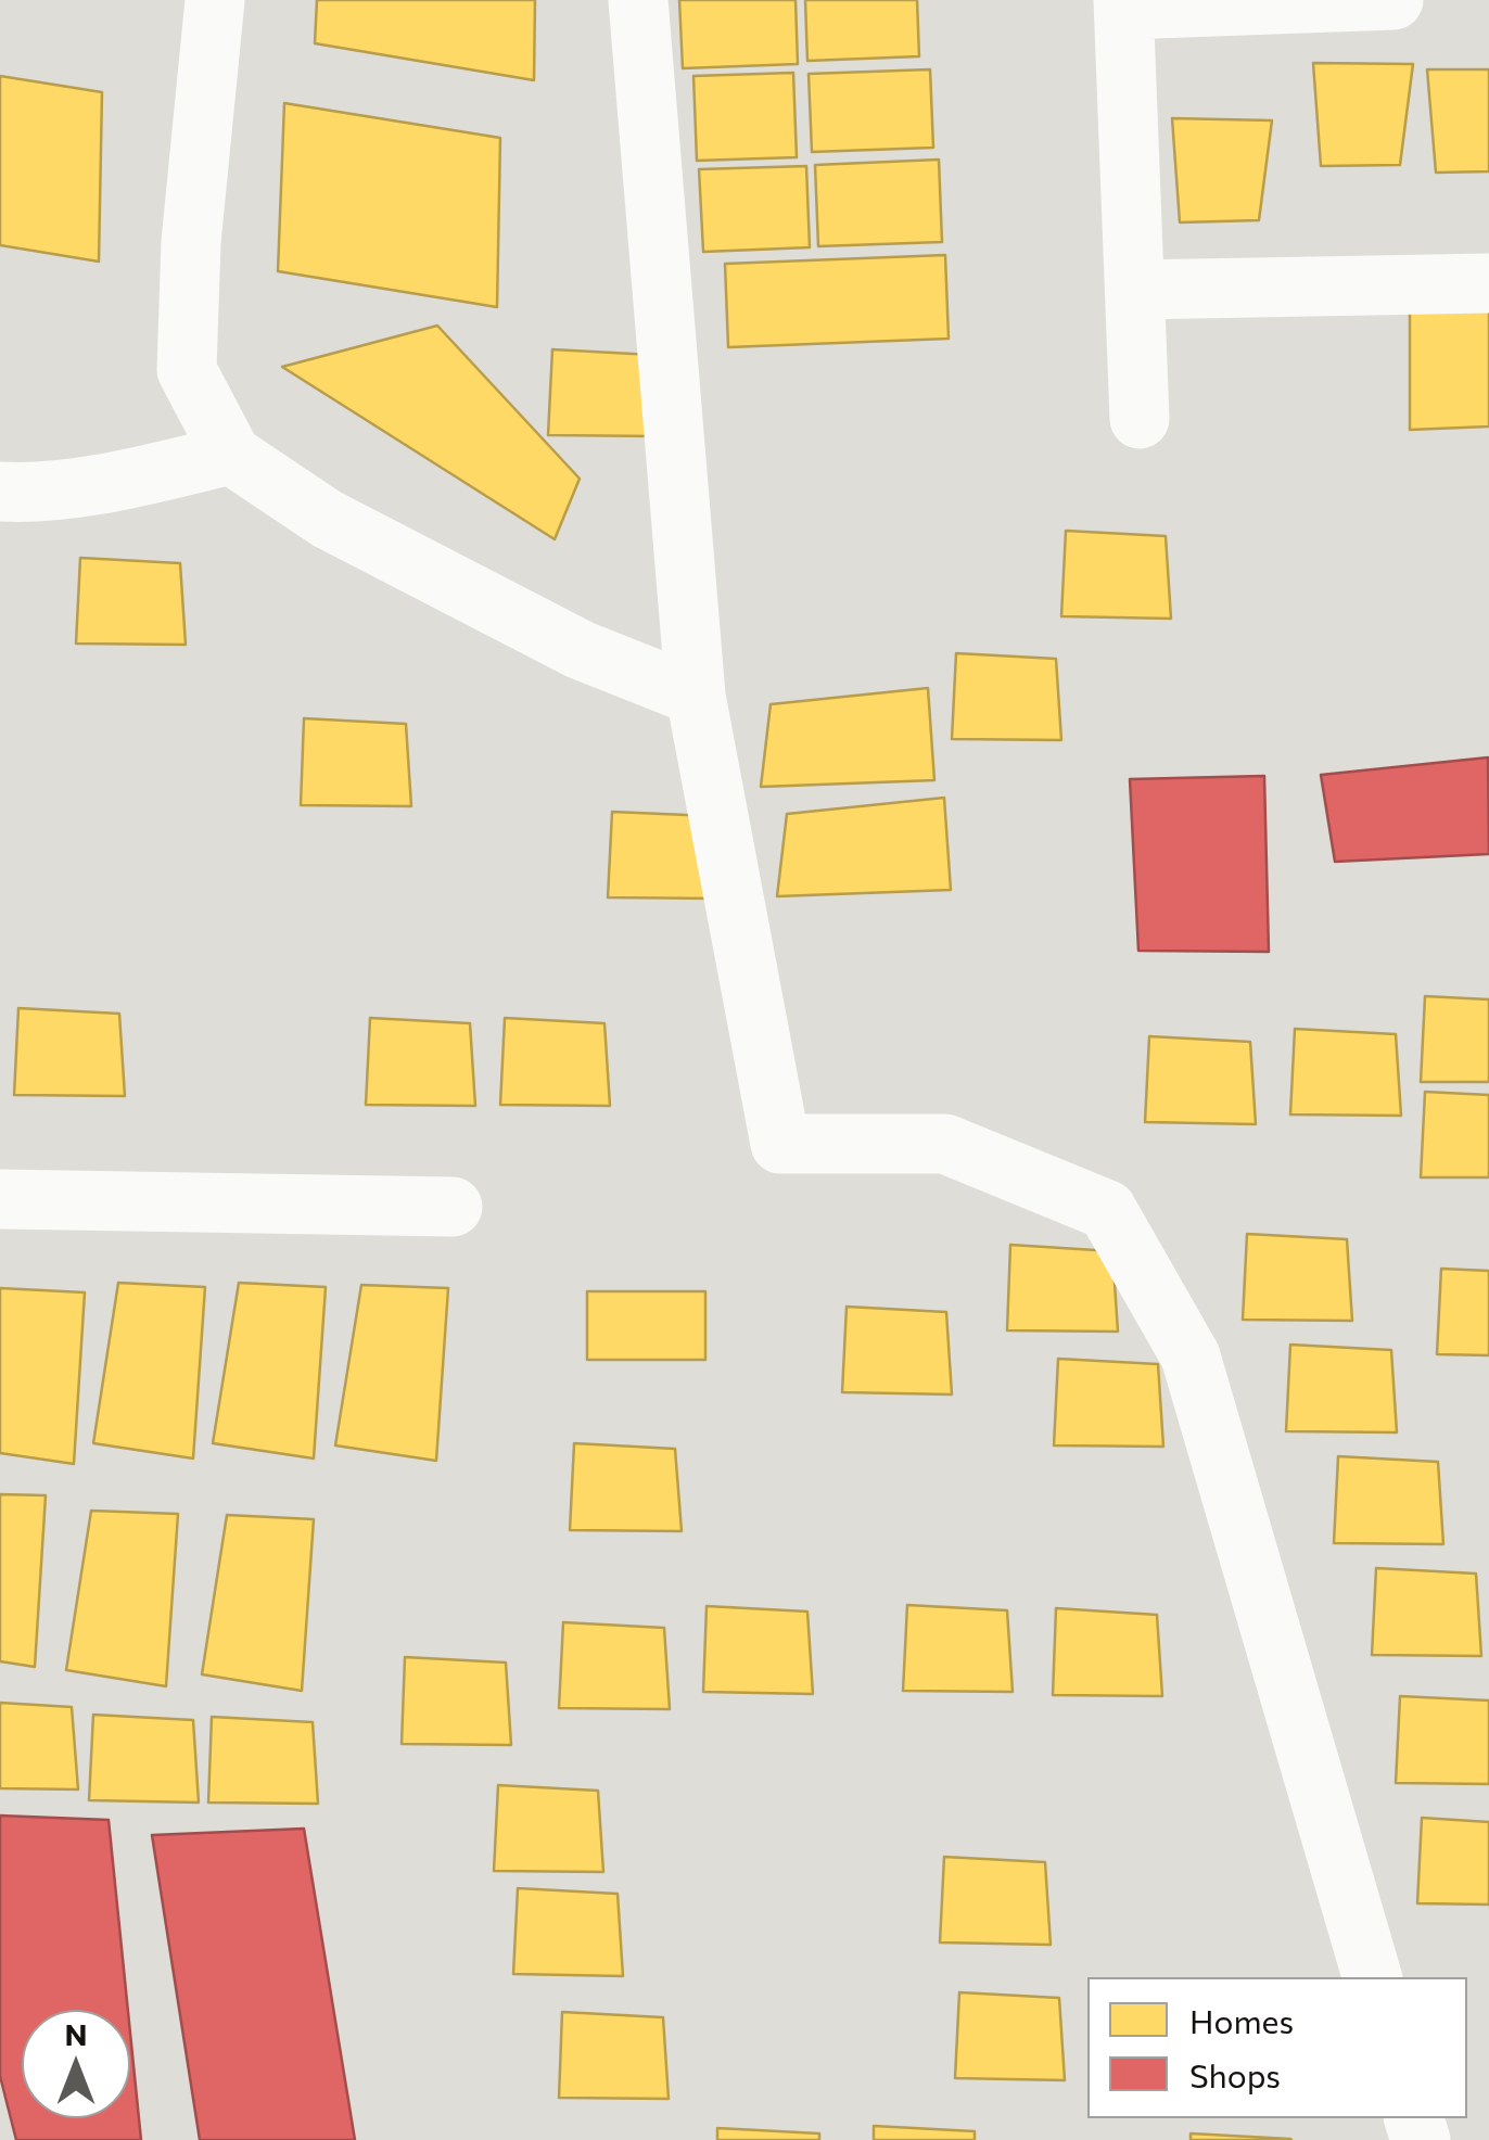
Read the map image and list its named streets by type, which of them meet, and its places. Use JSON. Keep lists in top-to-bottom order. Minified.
{"legend":["Homes","Shops"],"north":"top"}
